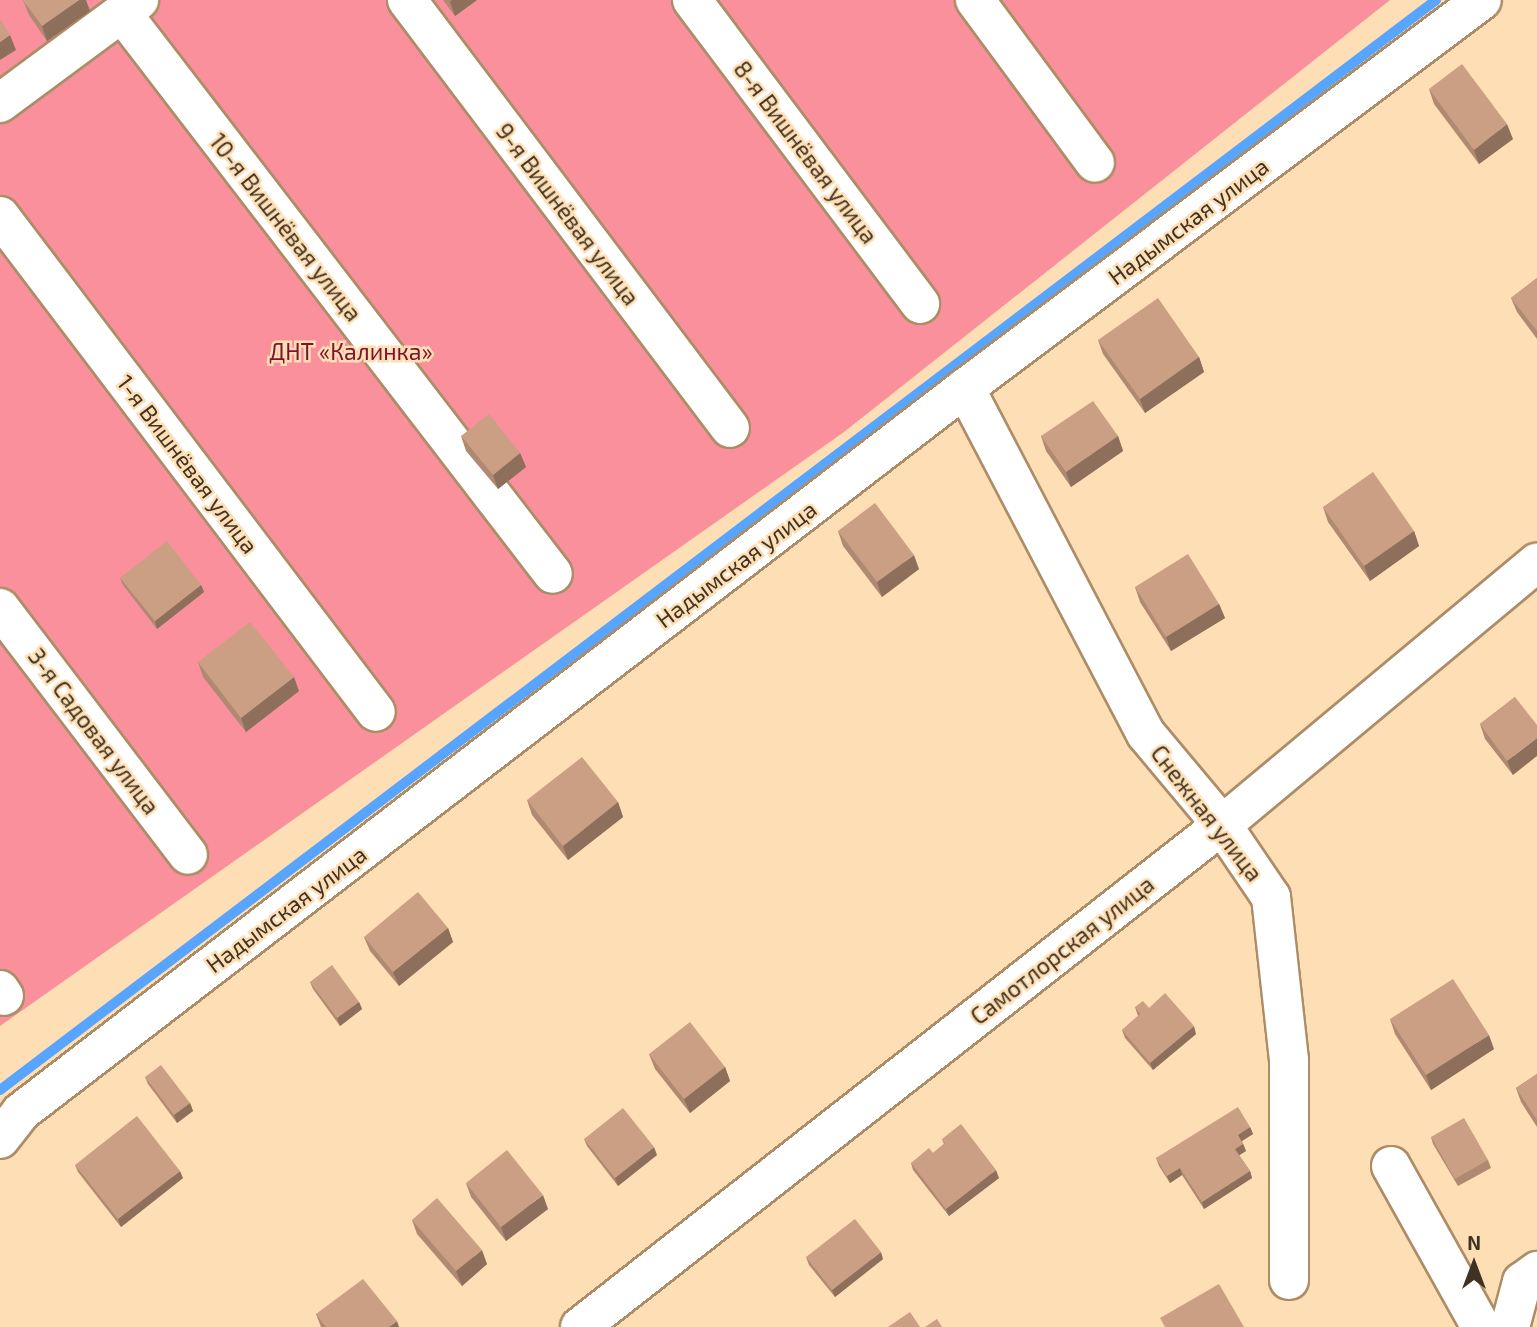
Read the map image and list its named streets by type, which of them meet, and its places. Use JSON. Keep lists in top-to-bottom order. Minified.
{"streets":{"street":["8-я Вишнёвая улица","9-я Вишнёвая улица","Надымская улица","10-я Вишнёвая улица","1-я Вишнёвая улица","3-я Садовая улица","Снежная улица","Самотлорская улица"]},"crossings":[["Надымская улица","Снежная улица"],["Снежная улица","Самотлорская улица"]],"parks":["ДНТ «Калинка»"],"north":"top"}
